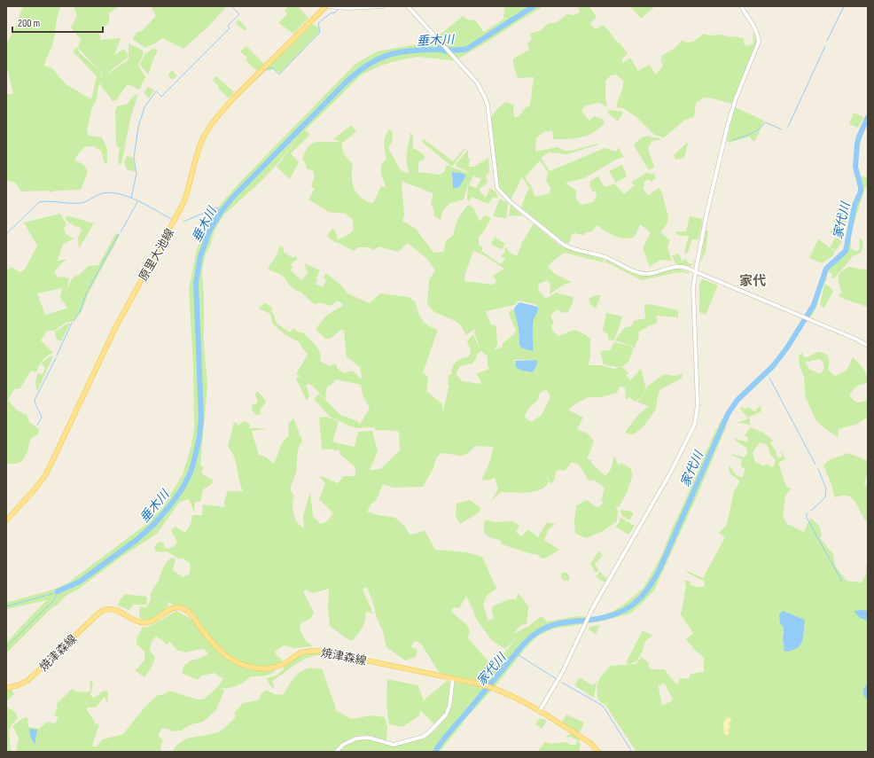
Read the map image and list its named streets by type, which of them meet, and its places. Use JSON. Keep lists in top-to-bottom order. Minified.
{"streets":{"main road":["原里大池線","焼津森線"]},"districts":["家代"],"water":["垂木川","家代川"],"scale_bar":"200 m"}
